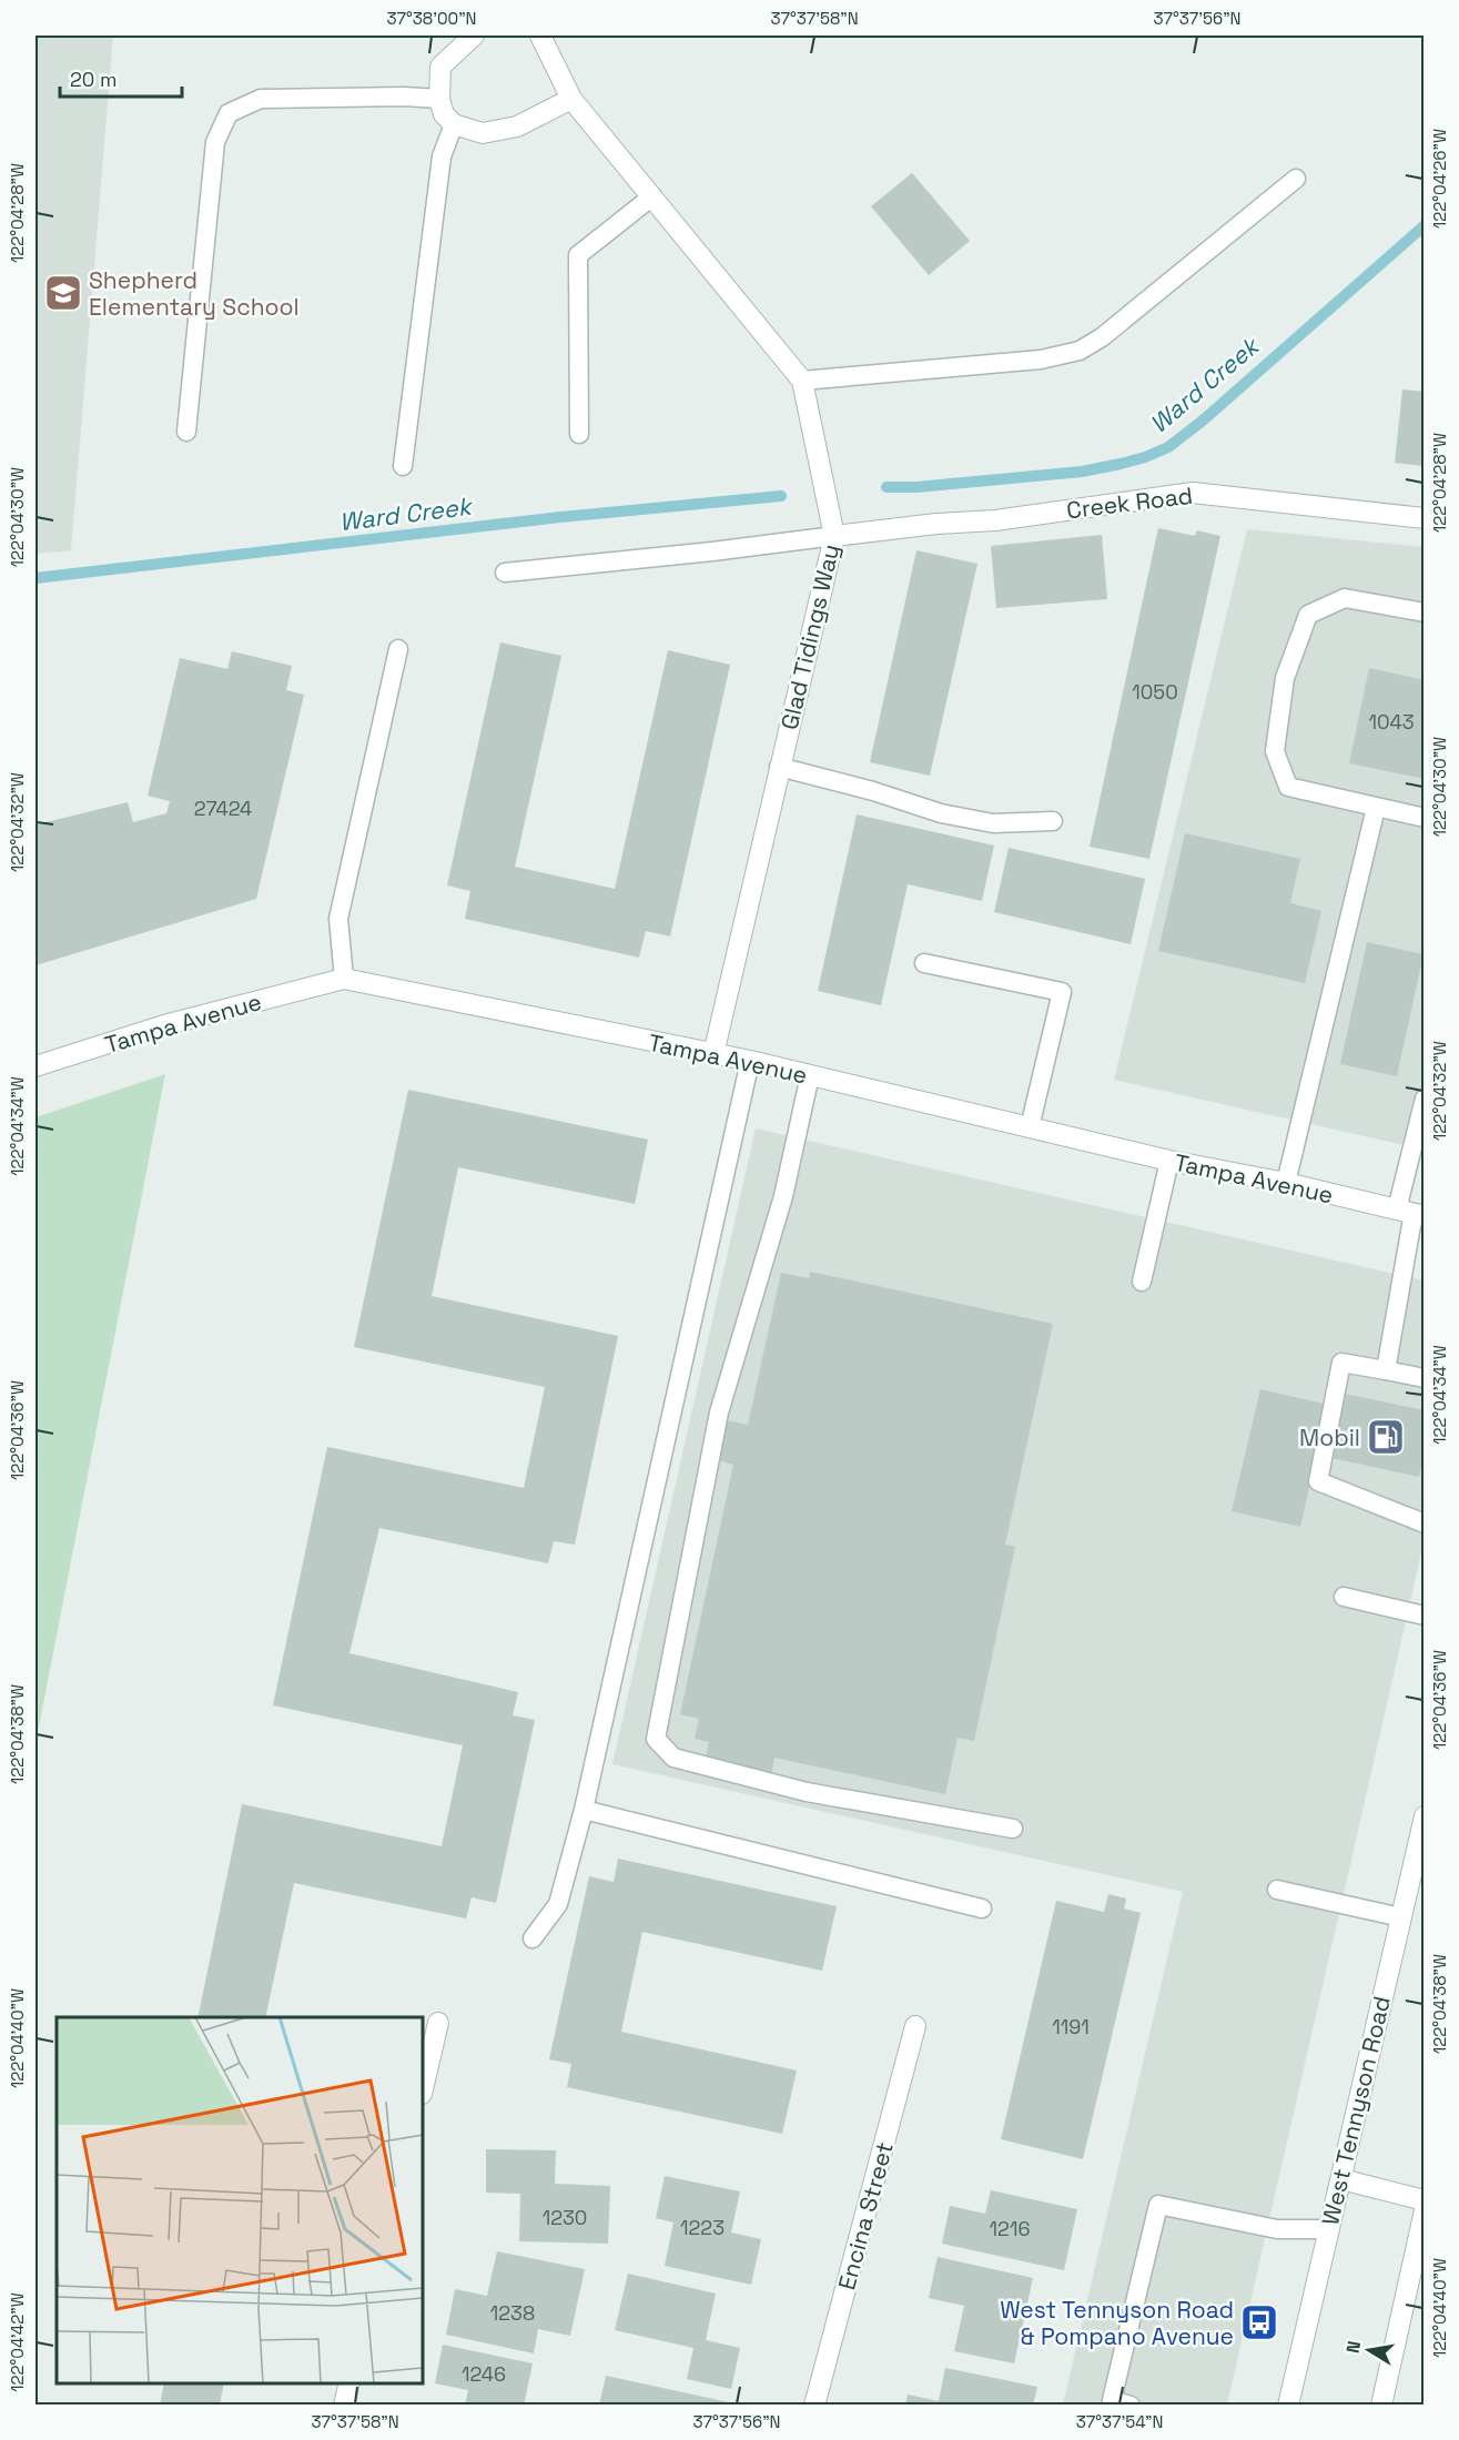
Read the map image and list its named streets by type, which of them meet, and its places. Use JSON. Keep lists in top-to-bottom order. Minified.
{"streets":{"street":["Creek Road","Glad Tidings Way","Tampa Avenue","West Tennyson Road","Encina Street"]},"crossings":[["Creek Road","Glad Tidings Way"],["Glad Tidings Way","Tampa Avenue"]],"water":["Ward Creek"],"places":{"school or university":["Shepherd Elementary School"],"fuel station":["Mobil"],"bus stop":["West Tennyson Road & Pompano Avenue"]},"house_numbers":["1050","1043","27424","1191","1230","1223","1216","1238","1246"],"scale_bar":"20 m","north":"left","coordinates":["37°38'00\"N","37°37'58\"N","37°37'56\"N","122°04'26\"W","122°04'28\"W","122°04'30\"W","122°04'32\"W","122°04'34\"W","122°04'36\"W","122°04'38\"W","122°04'40\"W","122°04'42\"W","37°37'54\"N"]}
